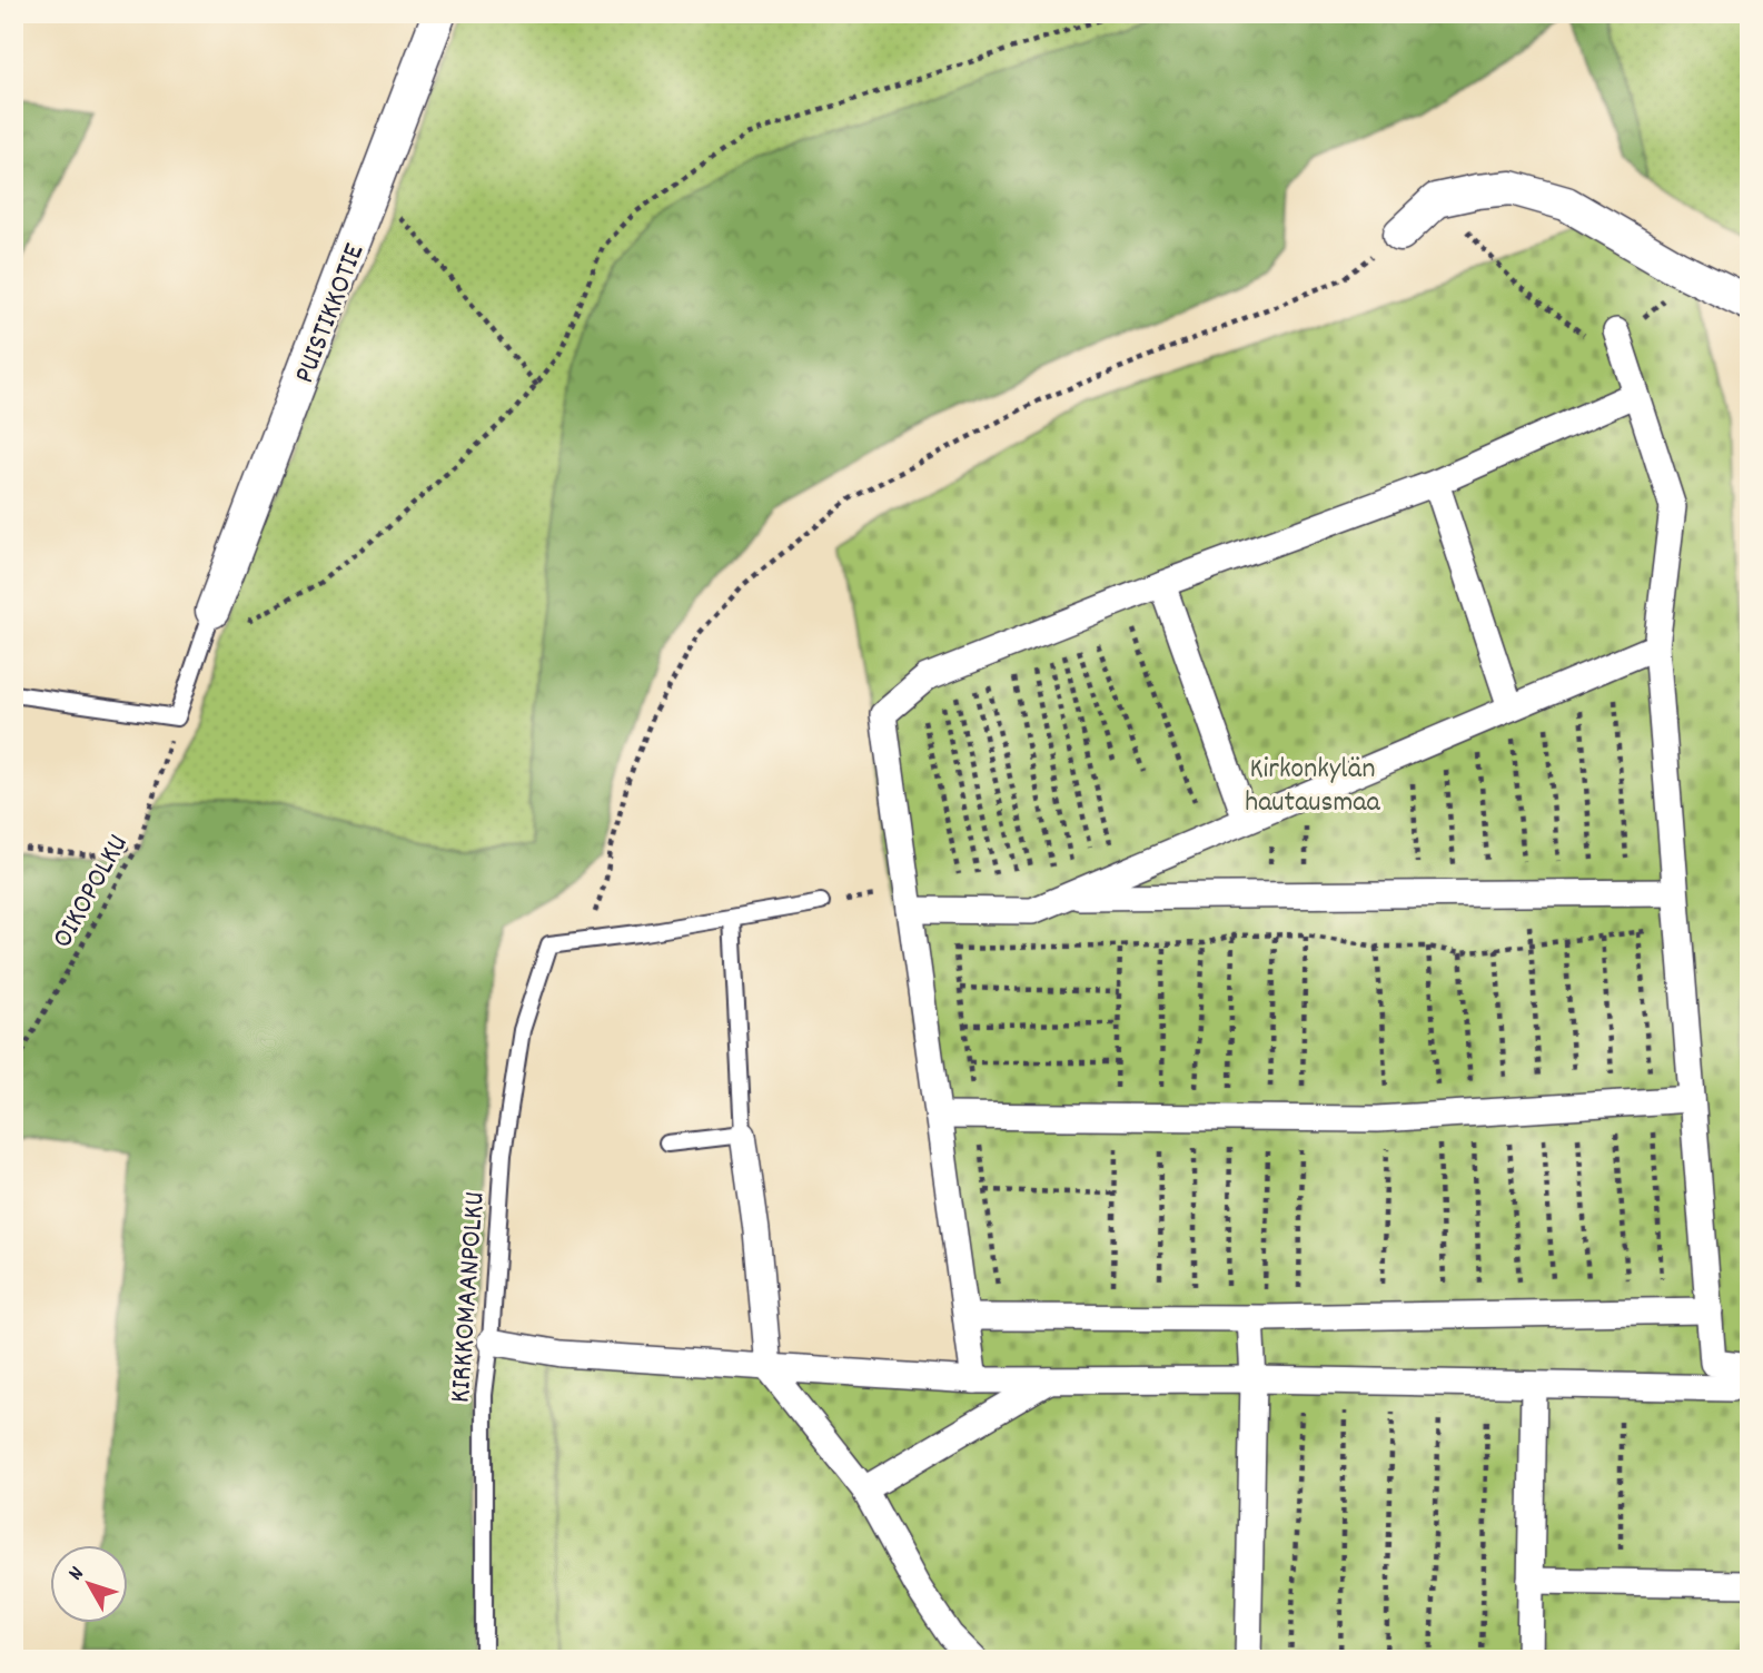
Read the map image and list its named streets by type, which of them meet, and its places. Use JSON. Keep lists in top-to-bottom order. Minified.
{"streets":{"street":["PUISTIKKOTIE"],"lane":["KIRKKOMAANPOLKU"],"path":["OIKOPOLKU"]},"parks":["Kirkonkylän hautausmaa"],"north":"top left"}
